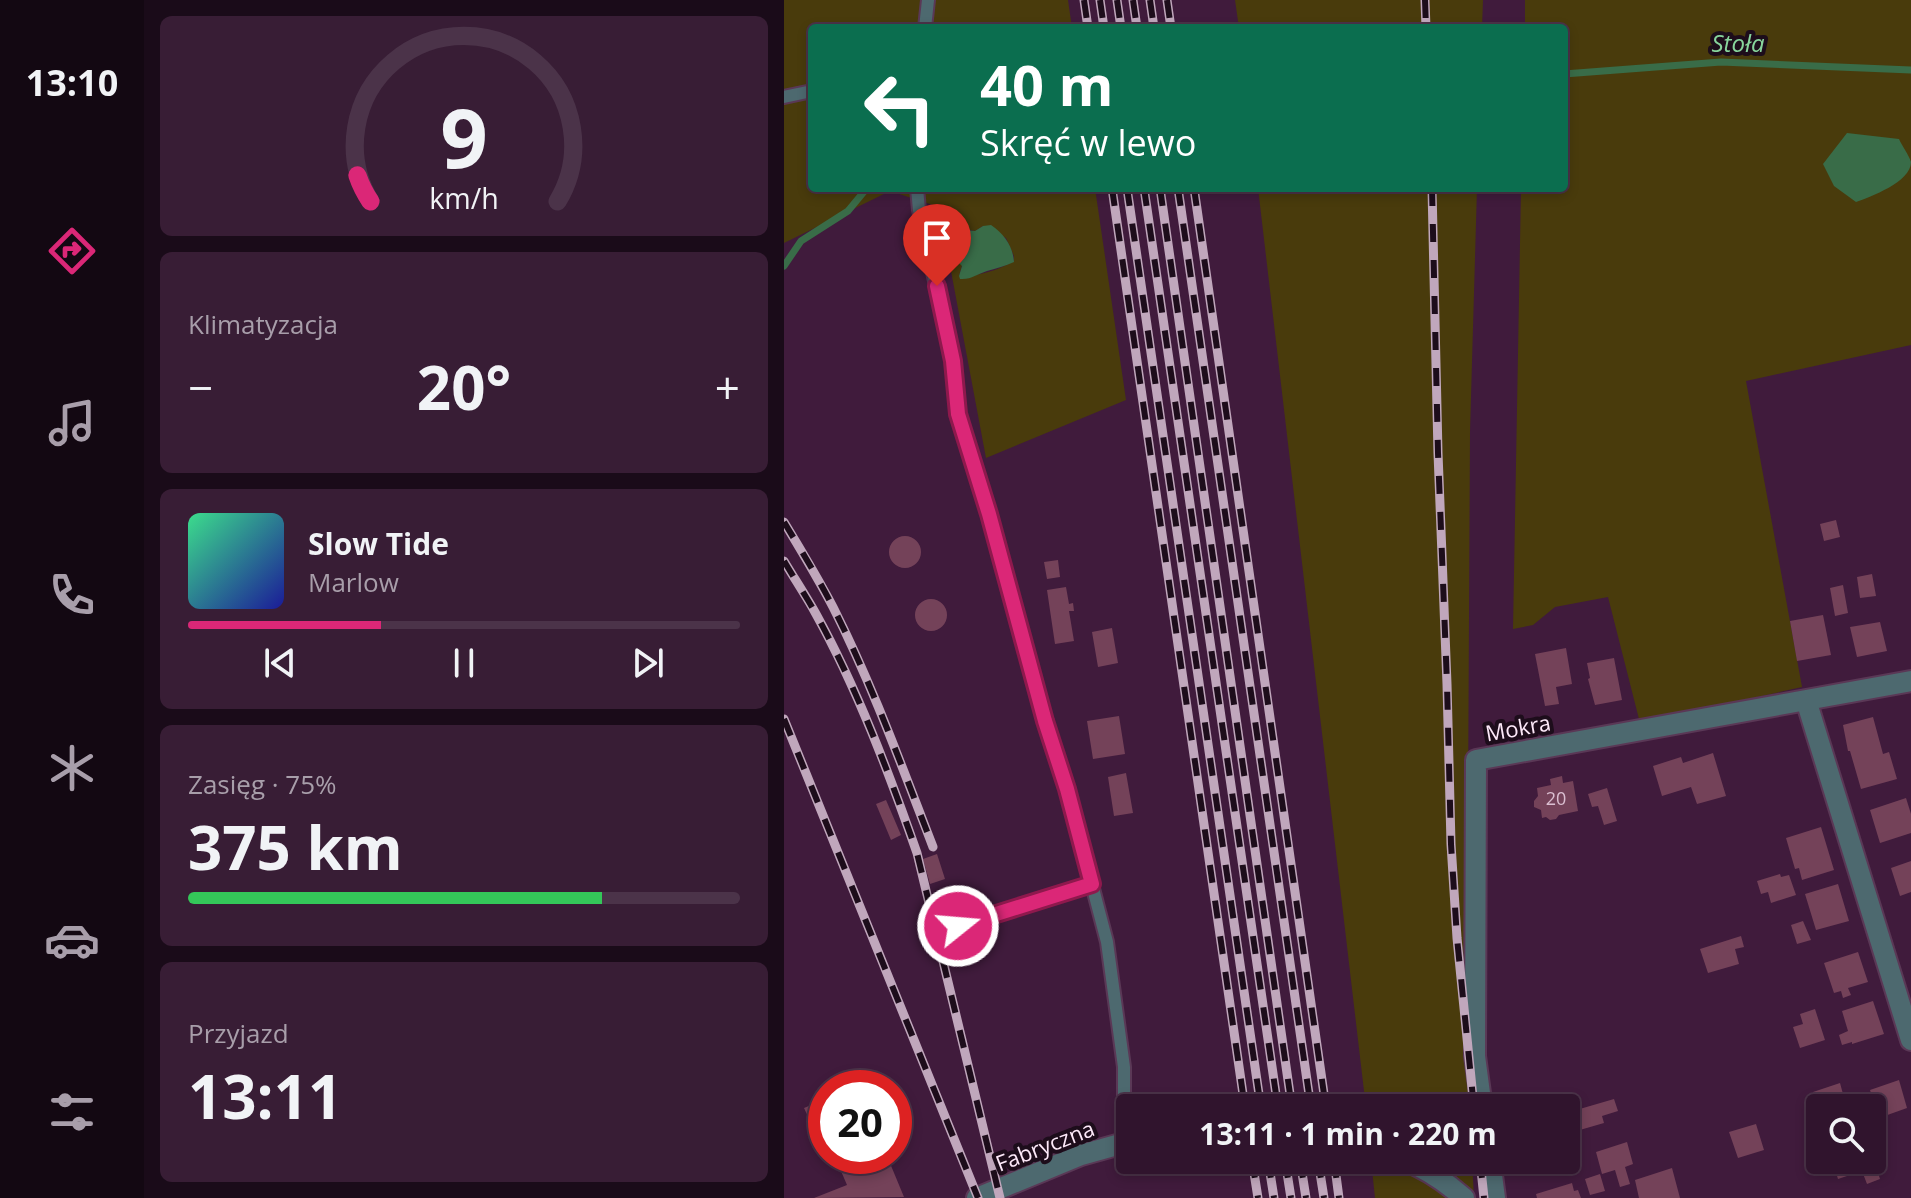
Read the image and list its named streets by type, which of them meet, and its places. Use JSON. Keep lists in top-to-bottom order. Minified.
{"streets":{"street":["Mokra","Fabryczna"]},"water":["Stoła"],"house_numbers":["20"],"page":{"tabs":"13:10","turn":["40 m","Skręć w lewo"],"tile":["Klimatyzacja",["Zasięg · 75%","375 km"],["Przyjazd","13:11"]],"heat":["−","20°","+"],"song":["Slow Tide","Marlow"],"limit":"20","trip":"13:11 · 1 min · 220 m","gauge":["9","km/h"]}}
